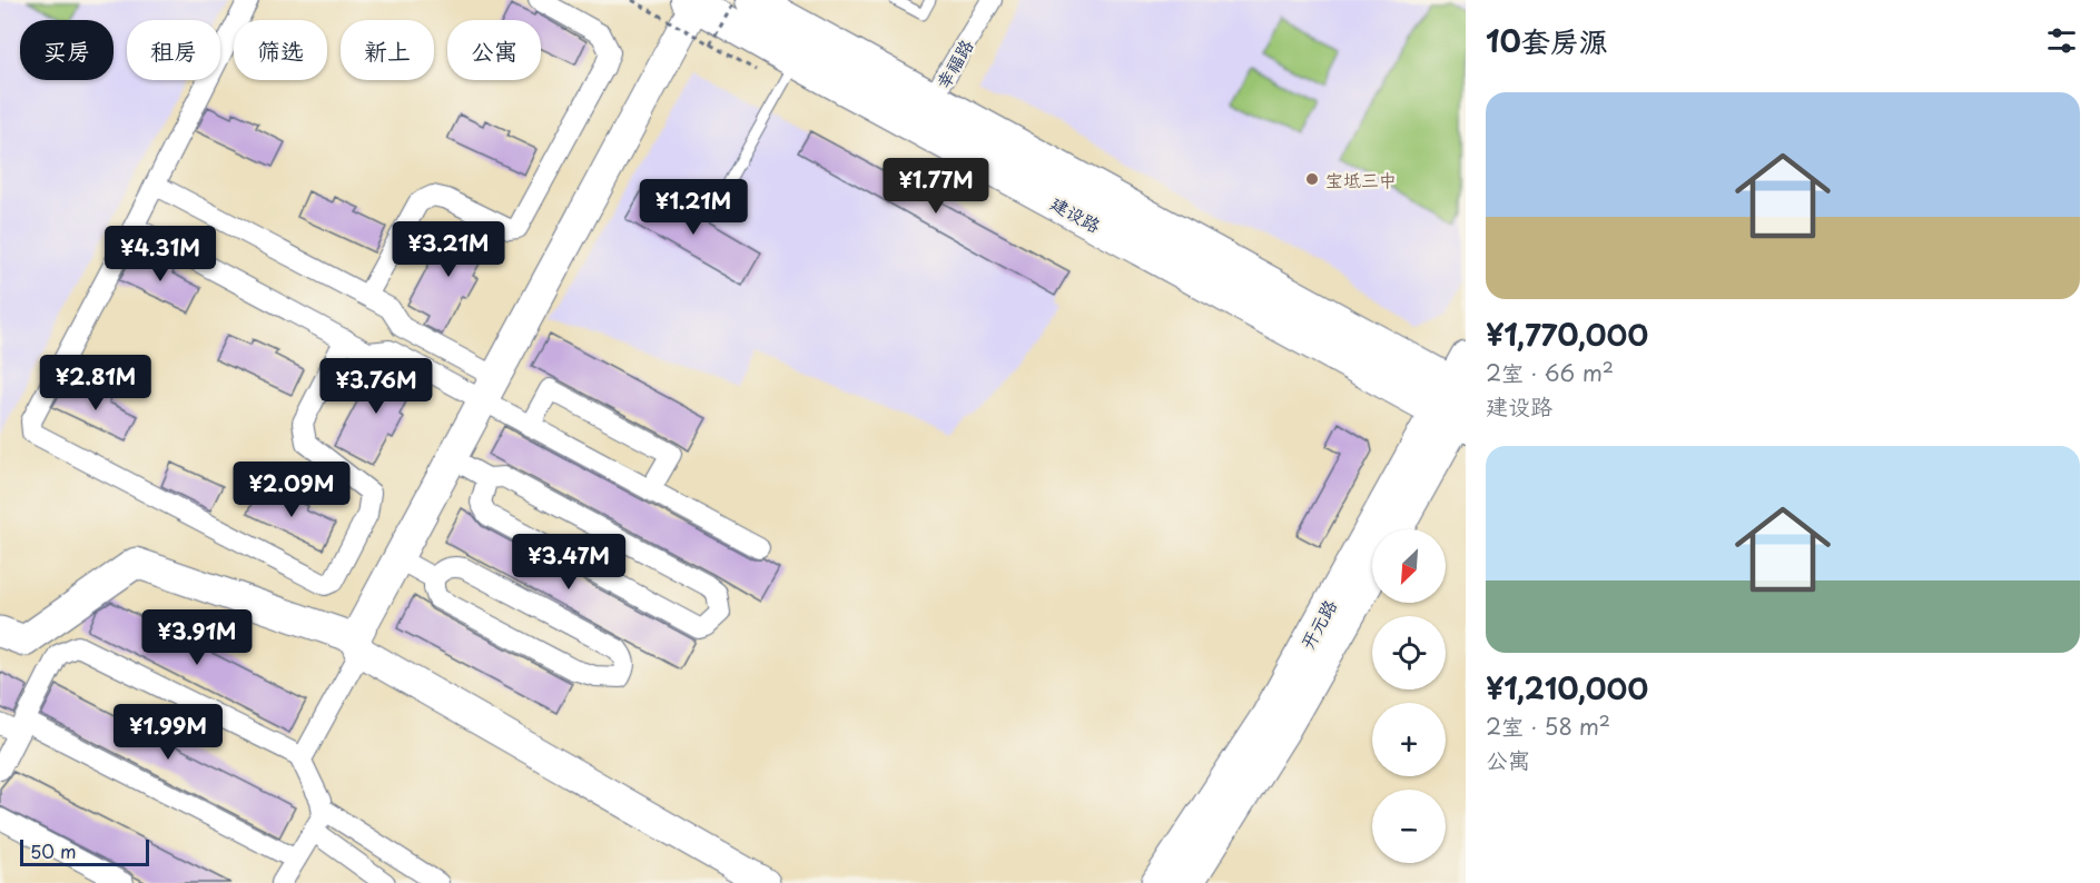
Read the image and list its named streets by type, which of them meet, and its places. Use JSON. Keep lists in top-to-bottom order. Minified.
{"streets":{"main road":["建设路"],"street":["幸福路","开元路"]},"crossings":[["幸福路","建设路"],["建设路","开元路"]],"places":["宝坻三中"],"scale_bar":"50 m","north":"bottom left","page":{"heading":"10套房源","chip":["买房","租房","筛选","新上","公寓"],"list":[{"name":"¥1,770,000","note":"2室 · 66 m² · 建设路"},{"name":"¥1,210,000","note":"2室 · 58 m² · 公寓"}],"price":["¥1.77M","¥1.21M","¥3.21M","¥4.31M","¥2.81M","¥3.76M","¥2.09M","¥3.47M","¥3.91M","¥1.99M"],"map_buttons":["+","−"],"scale":"50 m"}}
